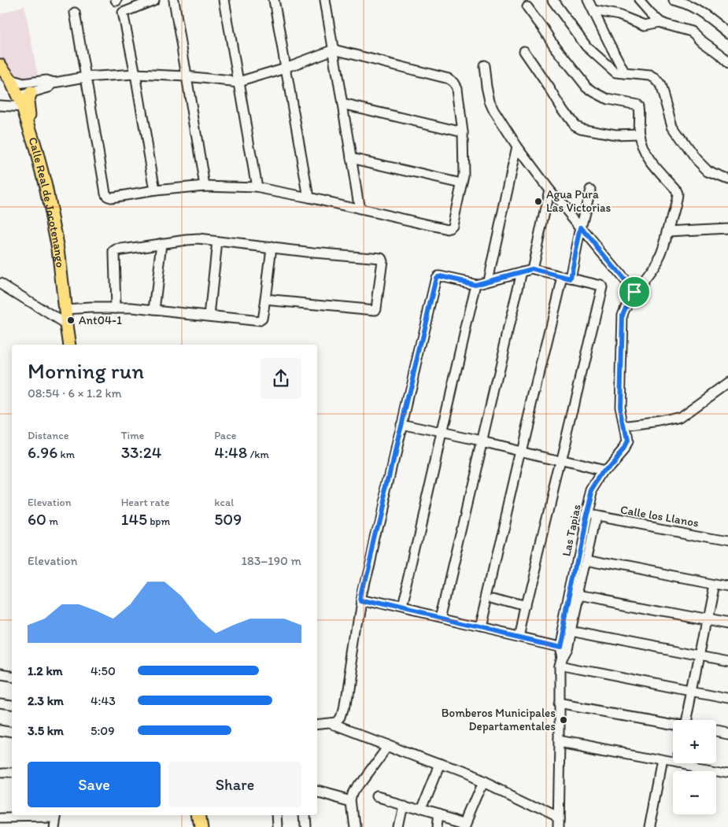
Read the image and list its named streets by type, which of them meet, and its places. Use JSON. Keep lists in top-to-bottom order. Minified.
{"streets":{"main road":["Calle Real de Jocotenango"],"street":["Calle los Llanos","Las Tapias"]},"crossings":[["Calle los Llanos","Las Tapias"]],"places":["Agua Pura Las Victorias","Ant04-1","Bomberos Municipales Departamentales"],"page":{"heading":["Morning run","08:54 · 6 × 1.2 km"],"stats":[["Distance","6.96 km"],["Time","33:24"],["Pace","4:48 /km"],["Elevation","60 m"],["Heart rate","145 bpm"],["kcal","509"]],"chart":["Elevation","183–190 m"],"list":[{"name":"1.2 km","note":"4:50"},{"name":"2.3 km","note":"4:43"},{"name":"3.5 km","note":"5:09"}],"map_buttons":["+","−"],"buttons":["Save","Share"]}}
